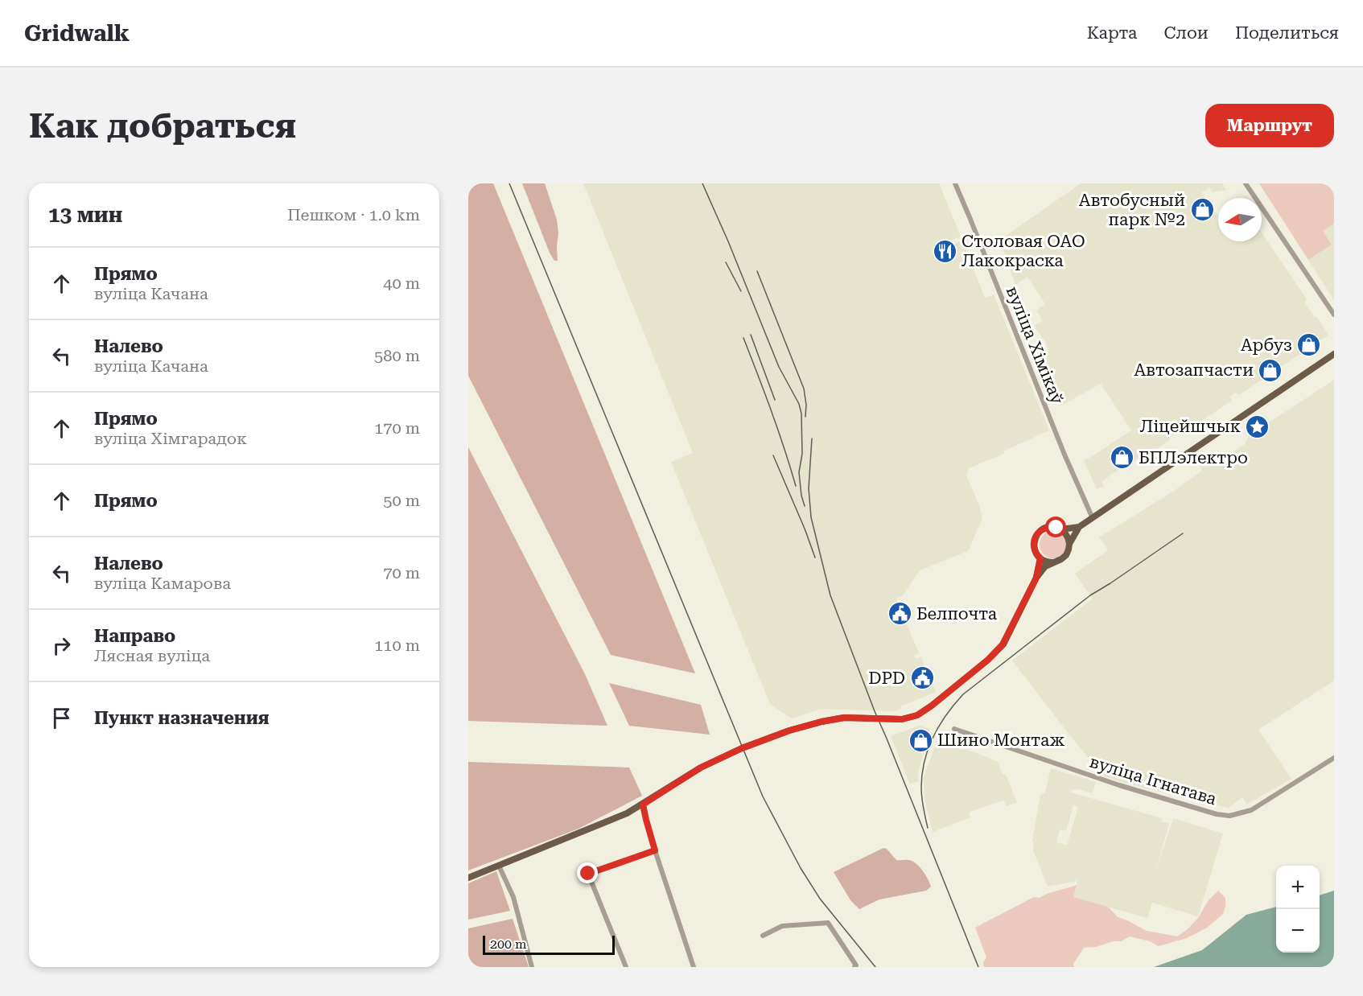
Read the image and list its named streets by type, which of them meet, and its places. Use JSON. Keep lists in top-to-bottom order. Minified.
{"streets":{"street":["вуліца Хімікаў","вуліца Ігнатава"]},"places":{"shop":["Автобусный парк №2","Арбуз","Автозапчасти","БПЛэлектро","Шино Монтаж"],"restaurant":["Столовая ОАО Лакокраска"],"place":["Ліцейшчык"],"public building":["Белпочта","DPD"]},"scale_bar":"200 m","north":"left","page":{"header":"Gridwalk","nav":["Карта","Слои","Поделиться"],"buttons":"Маршрут","title":"Как добраться","heading":["13 мин","Пешком · 1.0 km"],"list":[["Прямо","вуліца Качана","40 m"],["Налево","вуліца Качана","580 m"],["Прямо","вуліца Хімгарадок","170 m"],["Прямо","50 m"],["Налево","вуліца Камарова","70 m"],["Направо","Лясная вуліца","110 m"],"Пункт назначения"],"map_buttons":["+","−"],"scale":"200 m"}}
